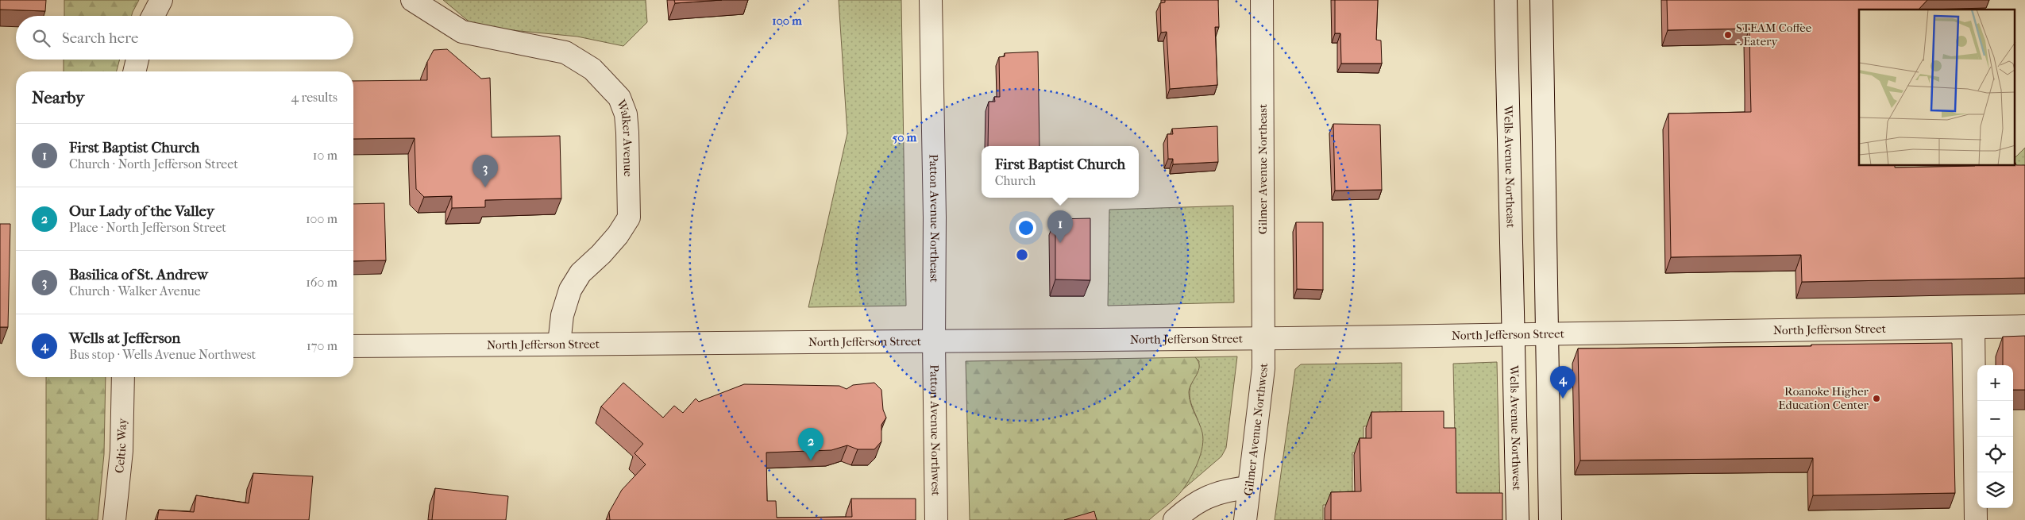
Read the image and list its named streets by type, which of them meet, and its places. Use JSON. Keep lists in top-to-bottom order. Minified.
{"streets":{"street":["Walker Avenue","Wells Avenue Northeast","Gilmer Avenue Northeast","Patton Avenue Northeast","North Jefferson Street","Wells Avenue Northwest","Gilmer Avenue Northwest","Patton Avenue Northwest","Celtic Way"]},"crossings":[["Walker Avenue","North Jefferson Street"],["Wells Avenue Northeast","North Jefferson Street"],["Wells Avenue Northeast","Wells Avenue Northwest"],["Gilmer Avenue Northeast","North Jefferson Street"],["Gilmer Avenue Northeast","Gilmer Avenue Northwest"],["Patton Avenue Northeast","North Jefferson Street"],["Patton Avenue Northeast","Patton Avenue Northwest"],["North Jefferson Street","Wells Avenue Northwest"],["North Jefferson Street","Gilmer Avenue Northwest"],["North Jefferson Street","Patton Avenue Northwest"]],"places":["STEAM Coffee + Eatery","Roanoke Higher Education Center"],"page":{"search":"Search here","heading":["Nearby","4 results"],"list":[{"mark":"1","name":"First Baptist Church","note":"Church · North Jefferson Street","value":"10 m"},{"mark":"2","name":"Our Lady of the Valley","note":"Place · North Jefferson Street","value":"100 m"},{"mark":"3","name":"Basilica of St. Andrew","note":"Church · Walker Avenue","value":"160 m"},{"mark":"4","name":"Wells at Jefferson","note":"Bus stop · Wells Avenue Northwest","value":"170 m"}],"popup":["First Baptist Church","Church"],"pins":["3","1","4","2"],"map_buttons":["+","−"]},"rings":["100 m","50 m"]}
